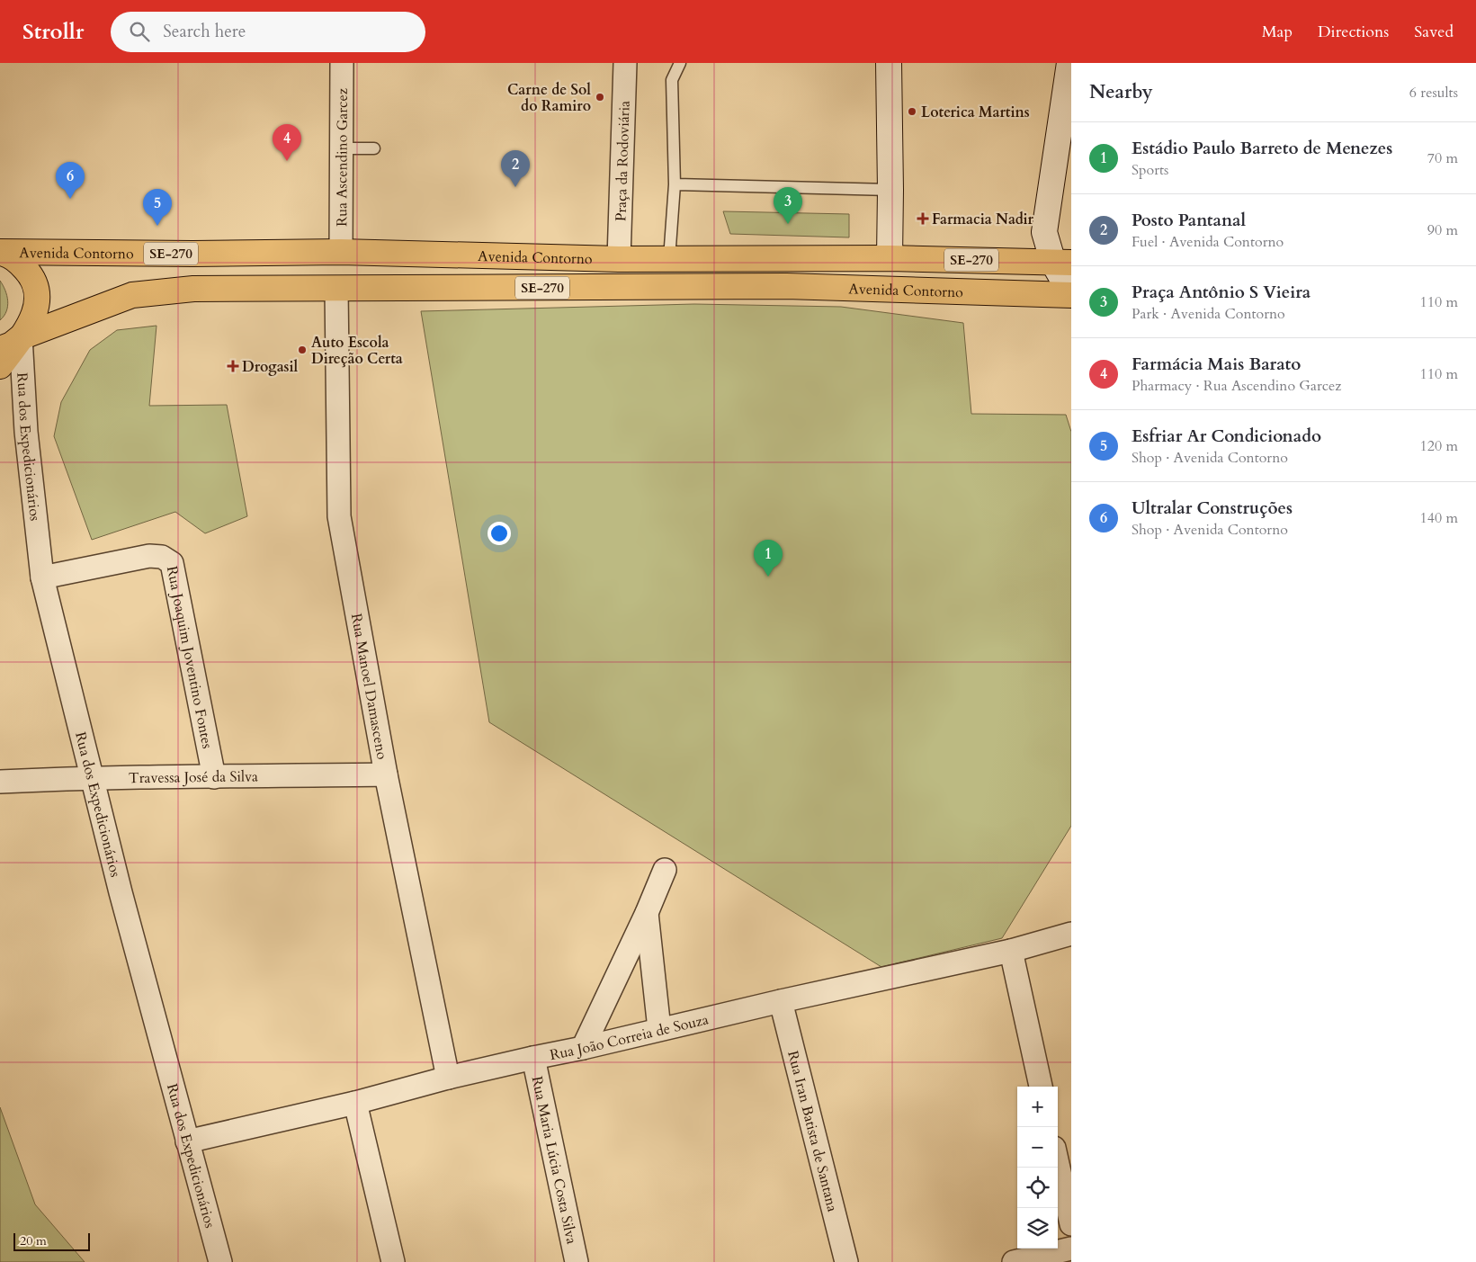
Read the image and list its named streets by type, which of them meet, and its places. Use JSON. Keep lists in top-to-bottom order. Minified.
{"streets":{"main road":["Avenida Contorno","SE-270"],"street":["Rua Ascendino Garcez","Praça da Rodoviária","Rua dos Expedicionários","Rua Joaquim Joventino Fontes","Rua Manoel Damasceno","Travessa José da Silva","Rua João Correia de Souza","Rua Iran Batista de Santana","Rua Maria Lúcia Costa Silva"]},"crossings":[["Rua Ascendino Garcez","Avenida Contorno"],["Praça da Rodoviária","Avenida Contorno"],["Avenida Contorno","Rua dos Expedicionários"],["Avenida Contorno","Rua Manoel Damasceno"],["Rua dos Expedicionários","Rua Joaquim Joventino Fontes"],["Rua dos Expedicionários","Travessa José da Silva"],["Rua dos Expedicionários","Rua João Correia de Souza"],["Rua Joaquim Joventino Fontes","Travessa José da Silva"],["Rua Manoel Damasceno","Travessa José da Silva"],["Rua Manoel Damasceno","Rua João Correia de Souza"],["Rua João Correia de Souza","Rua Iran Batista de Santana"],["Rua João Correia de Souza","Rua Maria Lúcia Costa Silva"]],"places":{"other":["Carne de Sol do Ramiro","Loterica Martins","Auto Escola Direção Certa"],"health":["Farmacia Nadir","Drogasil"]},"scale_bar":"20 m","page":{"header":"Strollr","search":"Search here","nav":["Map","Directions","Saved"],"heading":["Nearby","6 results"],"list":[{"mark":"1","name":"Estádio Paulo Barreto de Menezes","note":"Sports","value":"70 m"},{"mark":"2","name":"Posto Pantanal","note":"Fuel · Avenida Contorno","value":"90 m"},{"mark":"3","name":"Praça Antônio S Vieira","note":"Park · Avenida Contorno","value":"110 m"},{"mark":"4","name":"Farmácia Mais Barato","note":"Pharmacy · Rua Ascendino Garcez","value":"110 m"},{"mark":"5","name":"Esfriar Ar Condicionado","note":"Shop · Avenida Contorno","value":"120 m"},{"mark":"6","name":"Ultralar Construções","note":"Shop · Avenida Contorno","value":"140 m"}],"pins":["4","2","6","3","5","1"],"map_buttons":["+","−"],"scale":"20 m"}}
